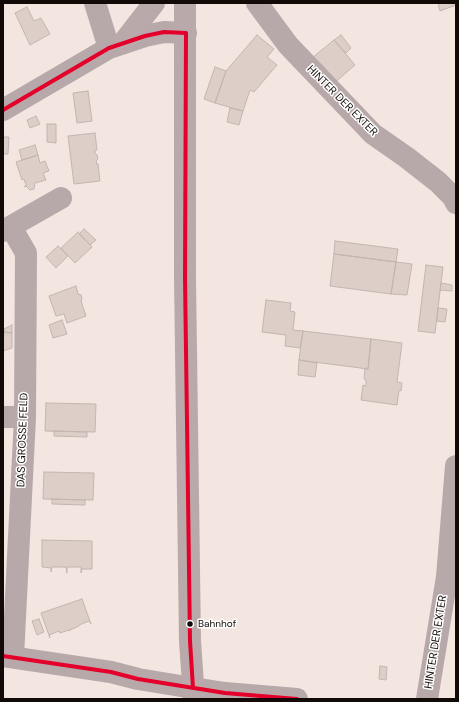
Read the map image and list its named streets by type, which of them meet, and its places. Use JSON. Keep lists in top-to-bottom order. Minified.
{"streets":{"street":["HINTER DER EXTER","DAS GROSSE FELD"]},"places":["Bahnhof"]}
